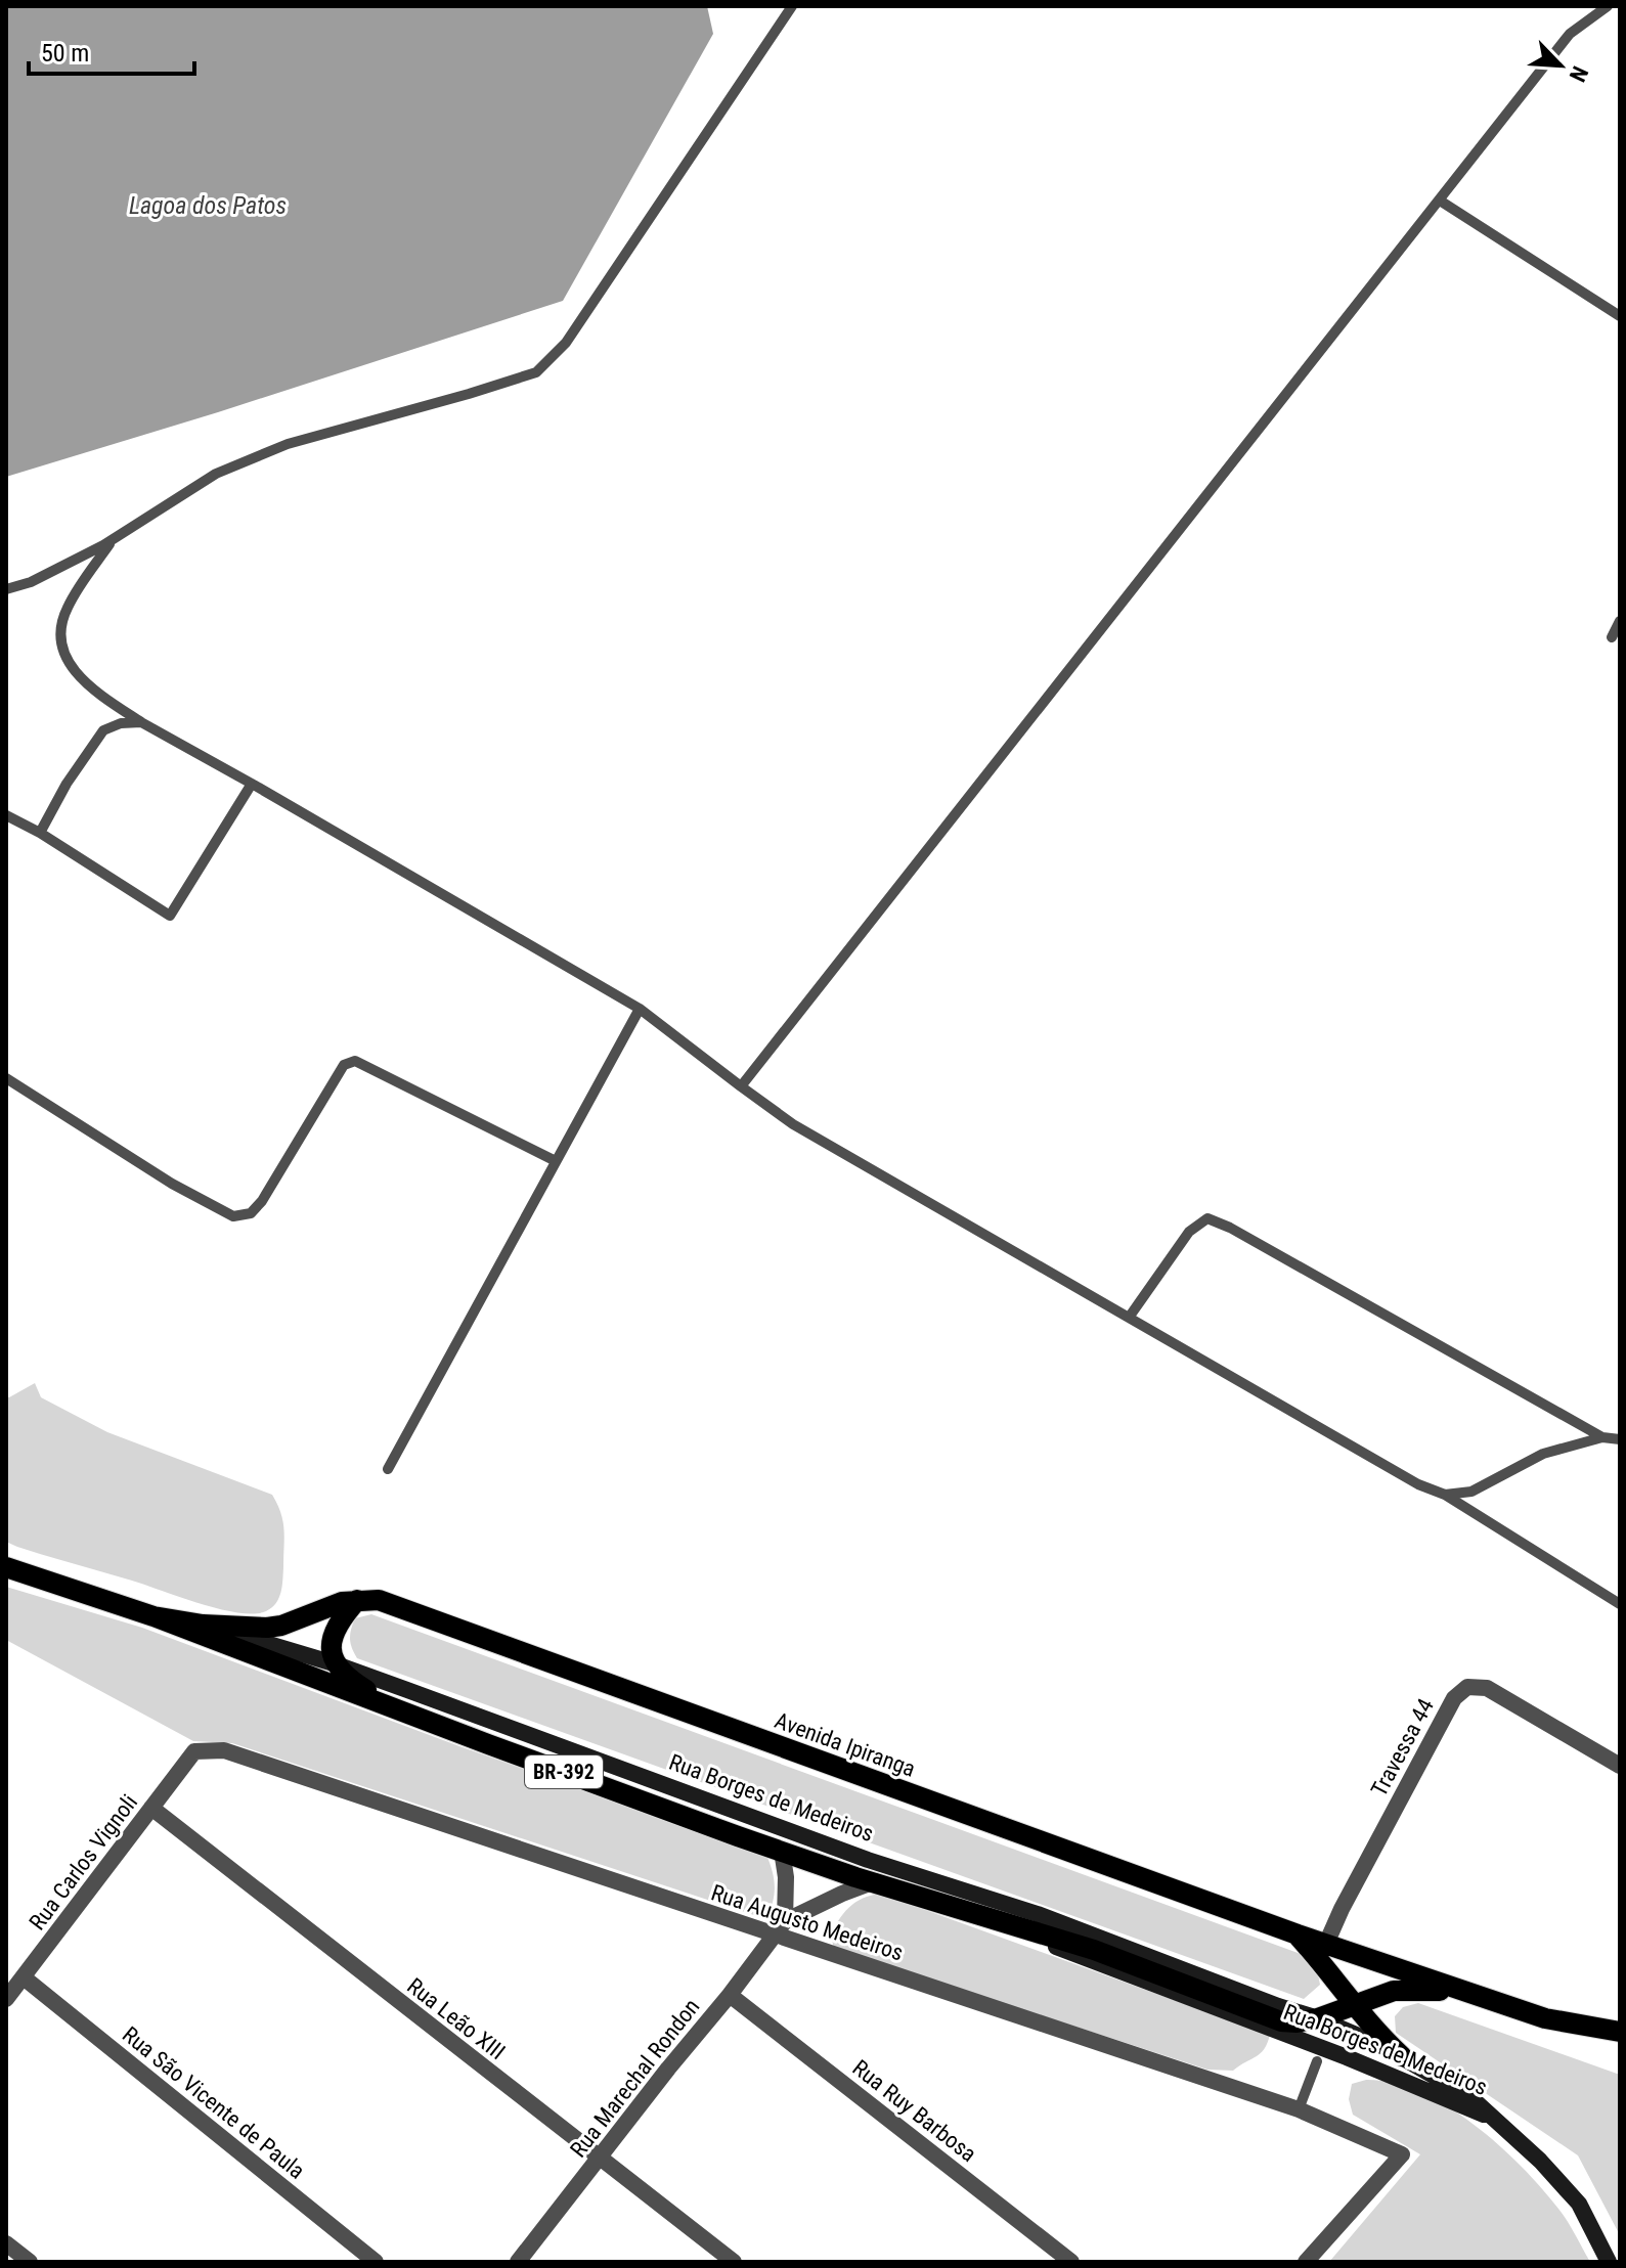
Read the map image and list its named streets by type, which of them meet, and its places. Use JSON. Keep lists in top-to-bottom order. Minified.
{"streets":{"main road":["Avenida Ipiranga","BR-392","Rua Borges de Medeiros"],"street":["Travessa 44","Rua Carlos Vignoli","Rua Augusto Medeiros","Rua Leão XIII","Rua Marechal Rondon","Rua São Vicente de Paula","Rua Ruy Barbosa"]},"crossings":[["Avenida Ipiranga","Travessa 44"],["Avenida Ipiranga","Rua Borges de Medeiros"],["BR-392","Rua Borges de Medeiros"],["Rua Borges de Medeiros","Rua Marechal Rondon"],["Rua Carlos Vignoli","Rua Augusto Medeiros"],["Rua Carlos Vignoli","Rua Leão XIII"],["Rua Carlos Vignoli","Rua São Vicente de Paula"],["Rua Augusto Medeiros","Rua Marechal Rondon"],["Rua Leão XIII","Rua Marechal Rondon"],["Rua Marechal Rondon","Rua Ruy Barbosa"]],"water":["Lagoa dos Patos"],"scale_bar":"50 m","north":"bottom right"}
